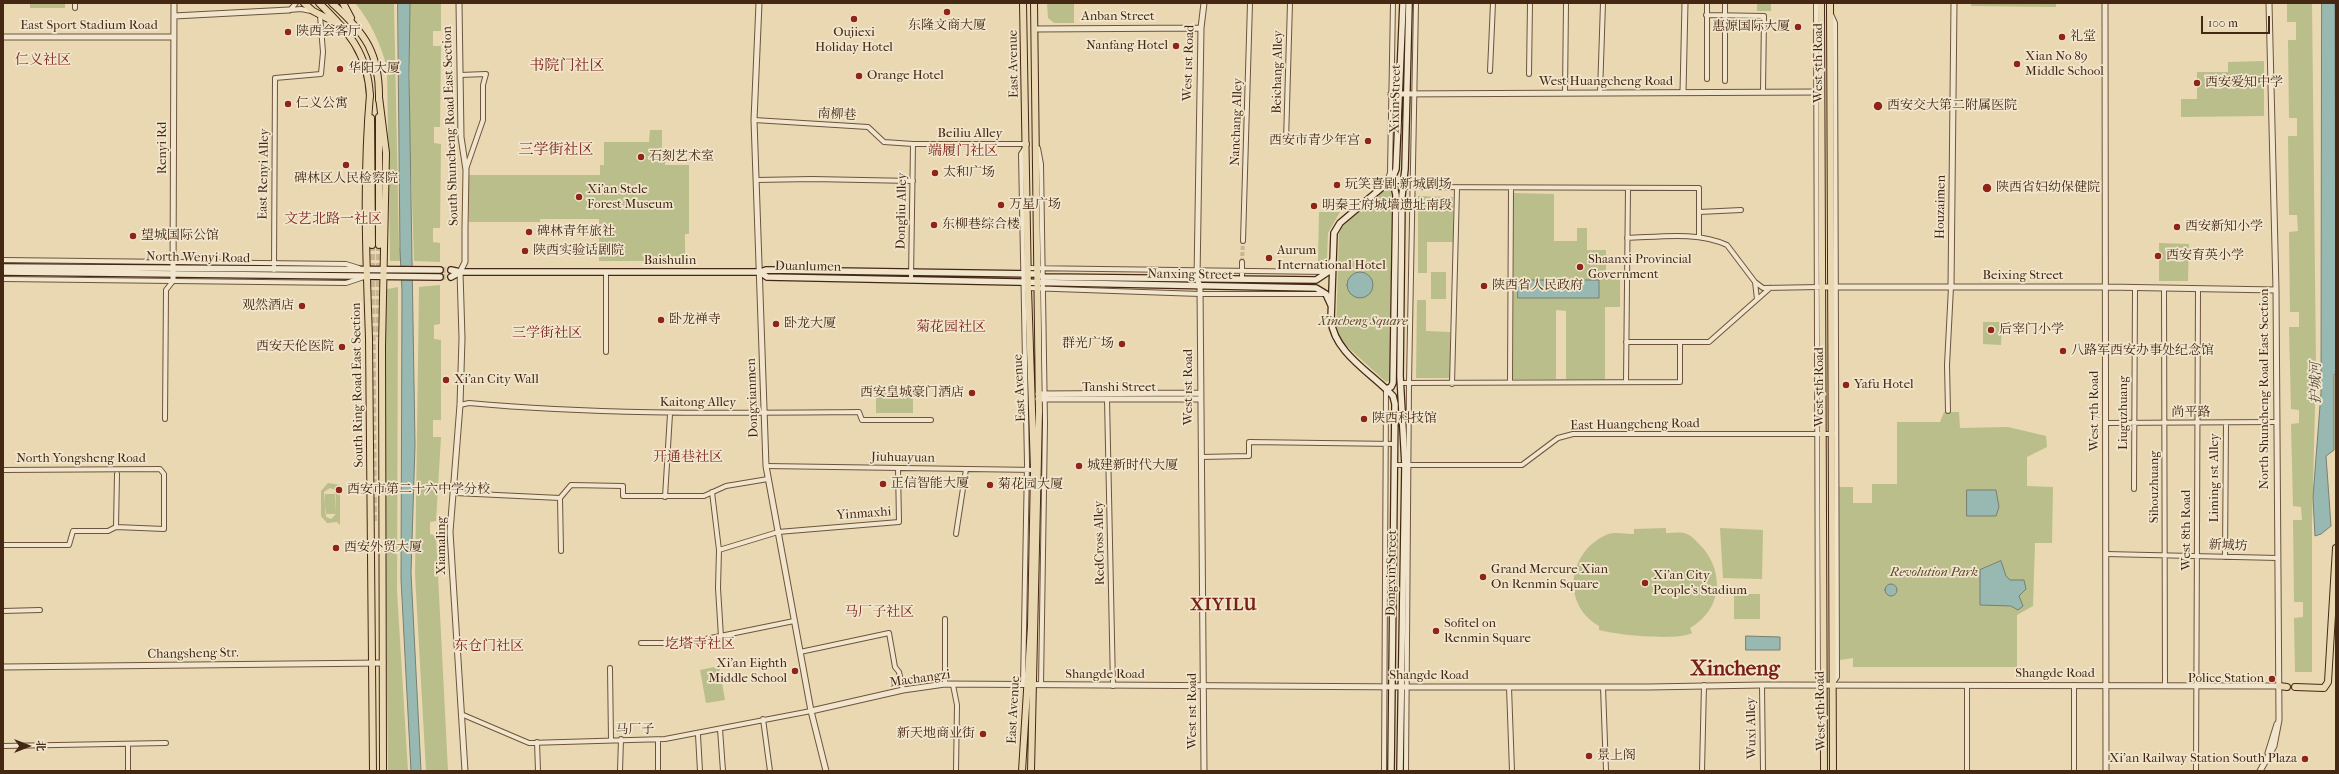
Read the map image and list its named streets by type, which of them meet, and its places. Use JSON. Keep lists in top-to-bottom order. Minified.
{"streets":{"main road":["West 5th Road","East Avenue","Xixin Street","North Wenyi Road","Baishulin","Duanlumen","Nanxing Street","South Ring Road East Section","Dongxin Street"],"street":["Anban Street","East Sport Stadium Road","West 1st Road","Beichang Alley","West Huangcheng Road","南柳巷","Nanchang Alley","South Shuncheng Road East Section","Beiliu Alley","Renyi Rd","Houzaimen","Dongliu Alley","Beixing Street","Tanshi Street","North Shuncheng Road East Section","Dongxianmen","Kaitong Alley","West 7th Road","Liuguzhuang","尚平路","East Huangcheng Road","Jiuhuayuan","North Yongsheng Road","Liming 1st Alley","Sihouzhuang","Yinmaxhi","West 8th Road","RedCross Alley","Xiamaling","新城坊","Changsheng Str.","Shangde Road","Machangzi","Wuxi Alley","马厂子"]},"crossings":[["Anban Street","West 1st Road"],["Anban Street","East Avenue"],["East Sport Stadium Road","Renyi Rd"],["West 1st Road","Nanxing Street"],["West 1st Road","Tanshi Street"],["West 1st Road","Shangde Road"],["West 5th Road","West Huangcheng Road"],["West 5th Road","Beixing Street"],["West 5th Road","East Huangcheng Road"],["West 5th Road","Shangde Road"],["East Avenue","Beiliu Alley"],["East Avenue","Duanlumen"],["East Avenue","Nanxing Street"],["East Avenue","Tanshi Street"],["East Avenue","Jiuhuayuan"],["East Avenue","Shangde Road"],["East Avenue","Machangzi"],["West Huangcheng Road","Xixin Street"],["Xixin Street","Dongxin Street"],["南柳巷","Beiliu Alley"],["南柳巷","Dongliu Alley"],["南柳巷","Dongxianmen"],["South Shuncheng Road East Section","Baishulin"],["South Shuncheng Road East Section","Xiamaling"],["Beiliu Alley","Dongliu Alley"],["Renyi Rd","North Wenyi Road"],["Houzaimen","Beixing Street"],["Dongliu Alley","Duanlumen"],["North Wenyi Road","South Ring Road East Section"],["Baishulin","Duanlumen"],["Baishulin","Dongxianmen"],["Baishulin","Xiamaling"],["Duanlumen","Nanxing Street"],["Duanlumen","Dongxianmen"],["Beixing Street","North Shuncheng Road East Section"],["Beixing Street","West 7th Road"],["Beixing Street","Liuguzhuang"],["Beixing Street","Sihouzhuang"],["Beixing Street","West 8th Road"],["South Ring Road East Section","Changsheng Str."],["Tanshi Street","RedCross Alley"],["North Shuncheng Road East Section","尚平路"],["North Shuncheng Road East Section","新城坊"],["North Shuncheng Road East Section","Shangde Road"],["Dongxianmen","Kaitong Alley"],["Dongxianmen","Jiuhuayuan"],["Dongxianmen","Yinmaxhi"],["Dongxianmen","Machangzi"],["Dongxianmen","马厂子"],["Kaitong Alley","Xiamaling"],["West 7th Road","尚平路"],["West 7th Road","新城坊"],["West 7th Road","Shangde Road"],["Liuguzhuang","尚平路"],["尚平路","Liming 1st Alley"],["尚平路","Sihouzhuang"],["尚平路","West 8th Road"],["East Huangcheng Road","Dongxin Street"],["Jiuhuayuan","Yinmaxhi"],["Liming 1st Alley","新城坊"],["Sihouzhuang","新城坊"],["Sihouzhuang","Shangde Road"],["West 8th Road","新城坊"],["West 8th Road","Shangde Road"],["RedCross Alley","Shangde Road"],["Xiamaling","马厂子"],["Dongxin Street","Shangde Road"],["Shangde Road","Machangzi"],["Shangde Road","Wuxi Alley"],["Machangzi","马厂子"]],"districts":["仁义社区","书院门社区","三学街社区","端履门社区","文艺北路一社区","菊花园社区","三学街社区","开通巷社区","XIYILU","马厂子社区","圪塔寺社区","东仓门社区","Xincheng"],"water":["护城河"],"parks":["Xincheng Square","Revolution Park"],"places":["东隆文商大厦","Oujiexi Holiday Hotel","惠源国际大厦","陕西会客厅","礼堂","Nanfang Hotel","Xian No 89 Middle School","华阳大厦","Orange Hotel","西安爱知中学","仁义公寓","西安交大第二附属医院","西安市青少年宫","石刻艺术室","碑林区人民检察院","太和广场","玩笑喜剧·新城剧场","陕西省妇幼保健院","Xi'an Stele Forest Museum","万星广场","明秦王府城墙遗址南段","东柳巷综合楼","西安新知小学","碑林青年旅社","望城国际公馆","陕西实验话剧院","西安育英小学","Aurum International Hotel","Shaanxi Provincial Government","陕西省人民政府","观然酒店","卧龙禅寺","卧龙大厦","后宰门小学","群光广场","西安天伦医院","八路军西安办事处纪念馆","Xi'an City Wall","Yafu Hotel","西安皇城豪门酒店","陕西科技馆","城建新时代大厦","正信智能大厦","菊花园大厦","西安市第二十六中学分校","西安外贸大厦","Grand Mercure Xian On Renmin Square","Xi'an City People's Stadium","Sofitel on Renmin Square","Xi'an Eighth Middle School","Police Station","新天地商业街","景上阁","Xi'an Railway Station South Plaza"],"scale_bar":"100 m","north":"right"}
